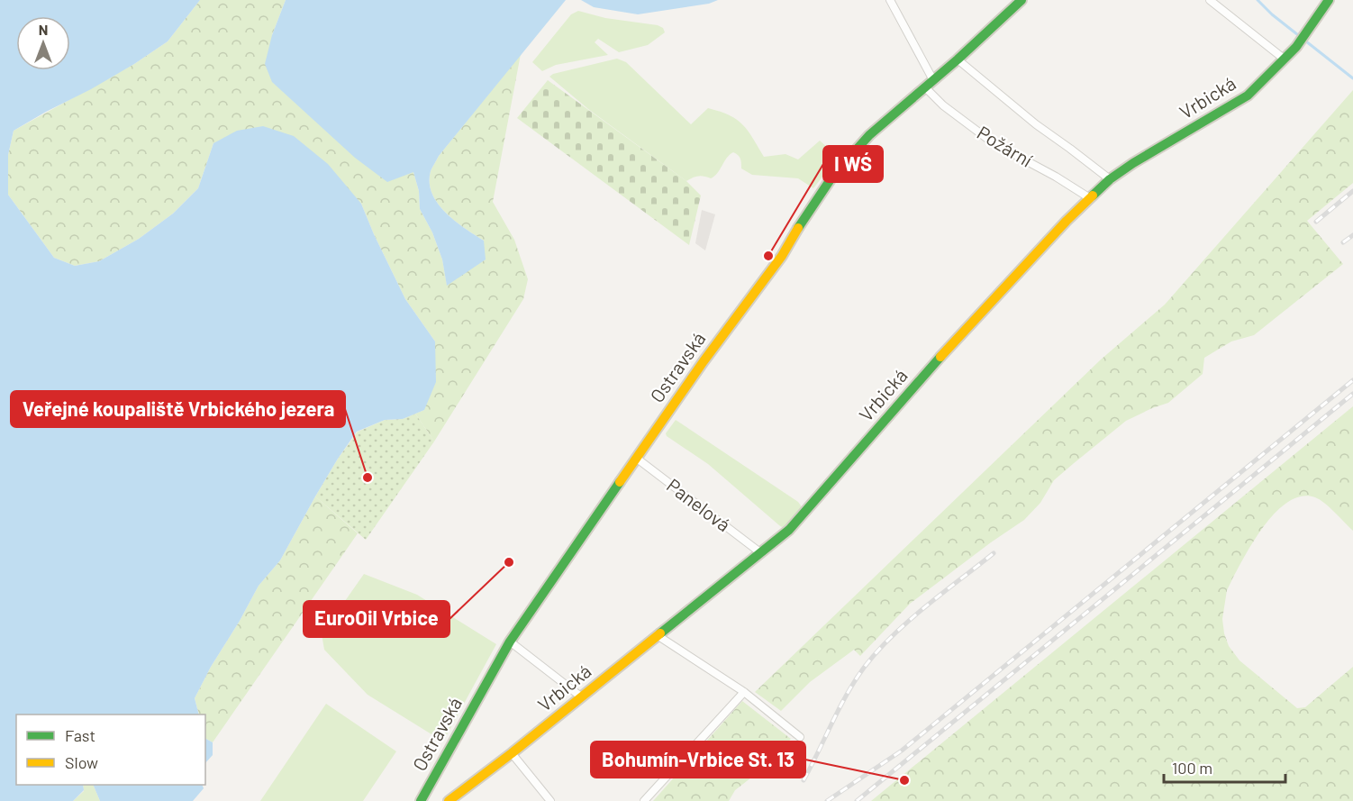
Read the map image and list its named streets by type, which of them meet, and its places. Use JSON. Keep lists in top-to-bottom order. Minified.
{"streets":{"street":["Vrbická","Požární","Ostravská","Panelová"]},"crossings":[["Vrbická","Požární"],["Vrbická","Panelová"],["Požární","Ostravská"],["Ostravská","Panelová"]],"places":["I WŚ","Veřejné koupaliště Vrbického jezera","EuroOil Vrbice","Bohumín-Vrbice St. 13"],"legend":["Fast","Slow"],"scale_bar":"100 m","north":"top"}
